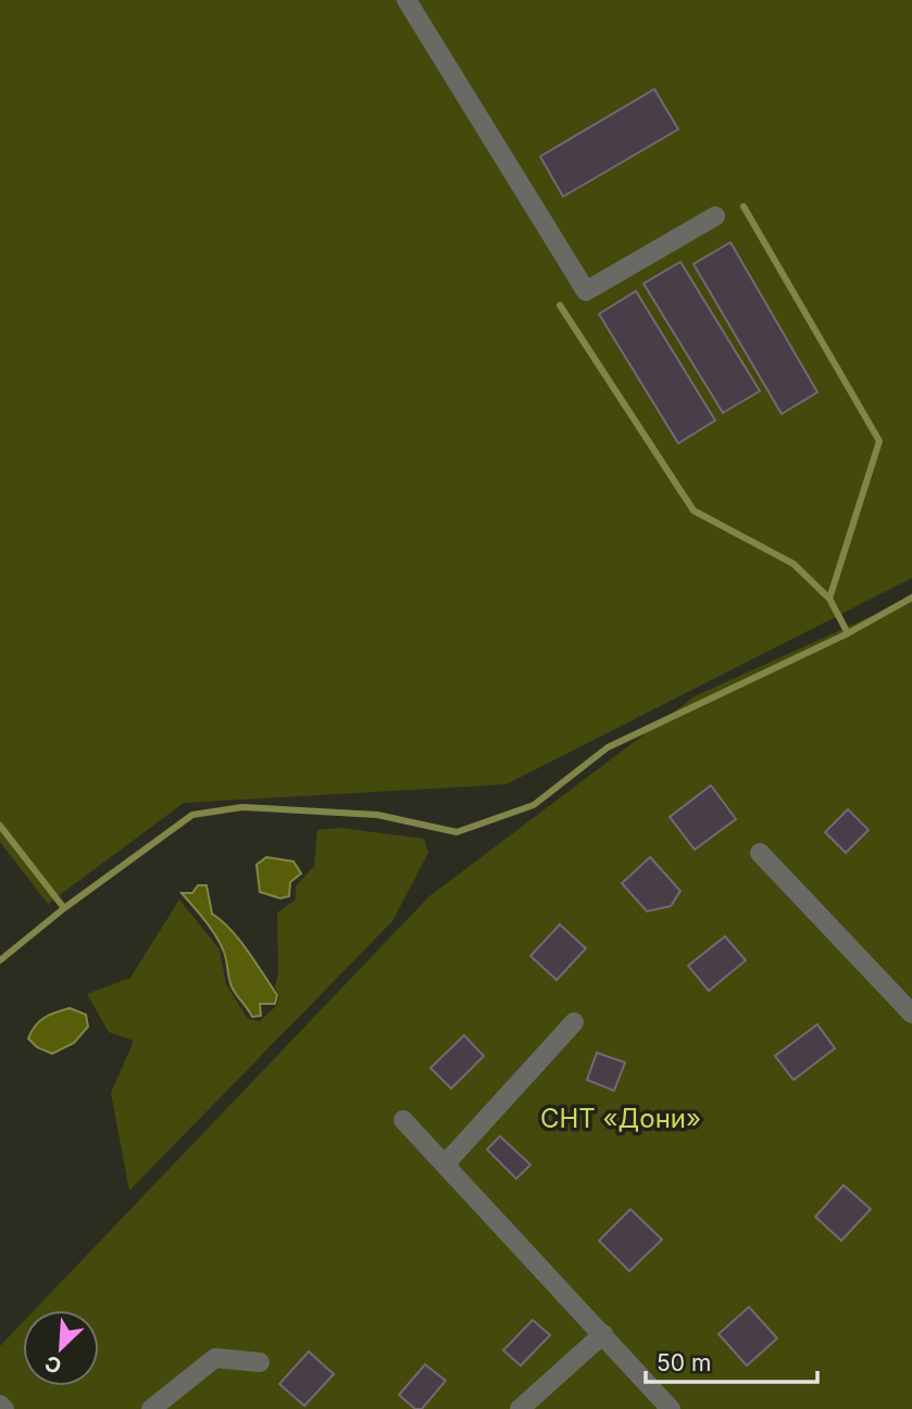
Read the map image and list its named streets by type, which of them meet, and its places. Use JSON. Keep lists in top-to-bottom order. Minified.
{"parks":["СНТ «Дони»"],"scale_bar":"50 m","north":"bottom left"}
